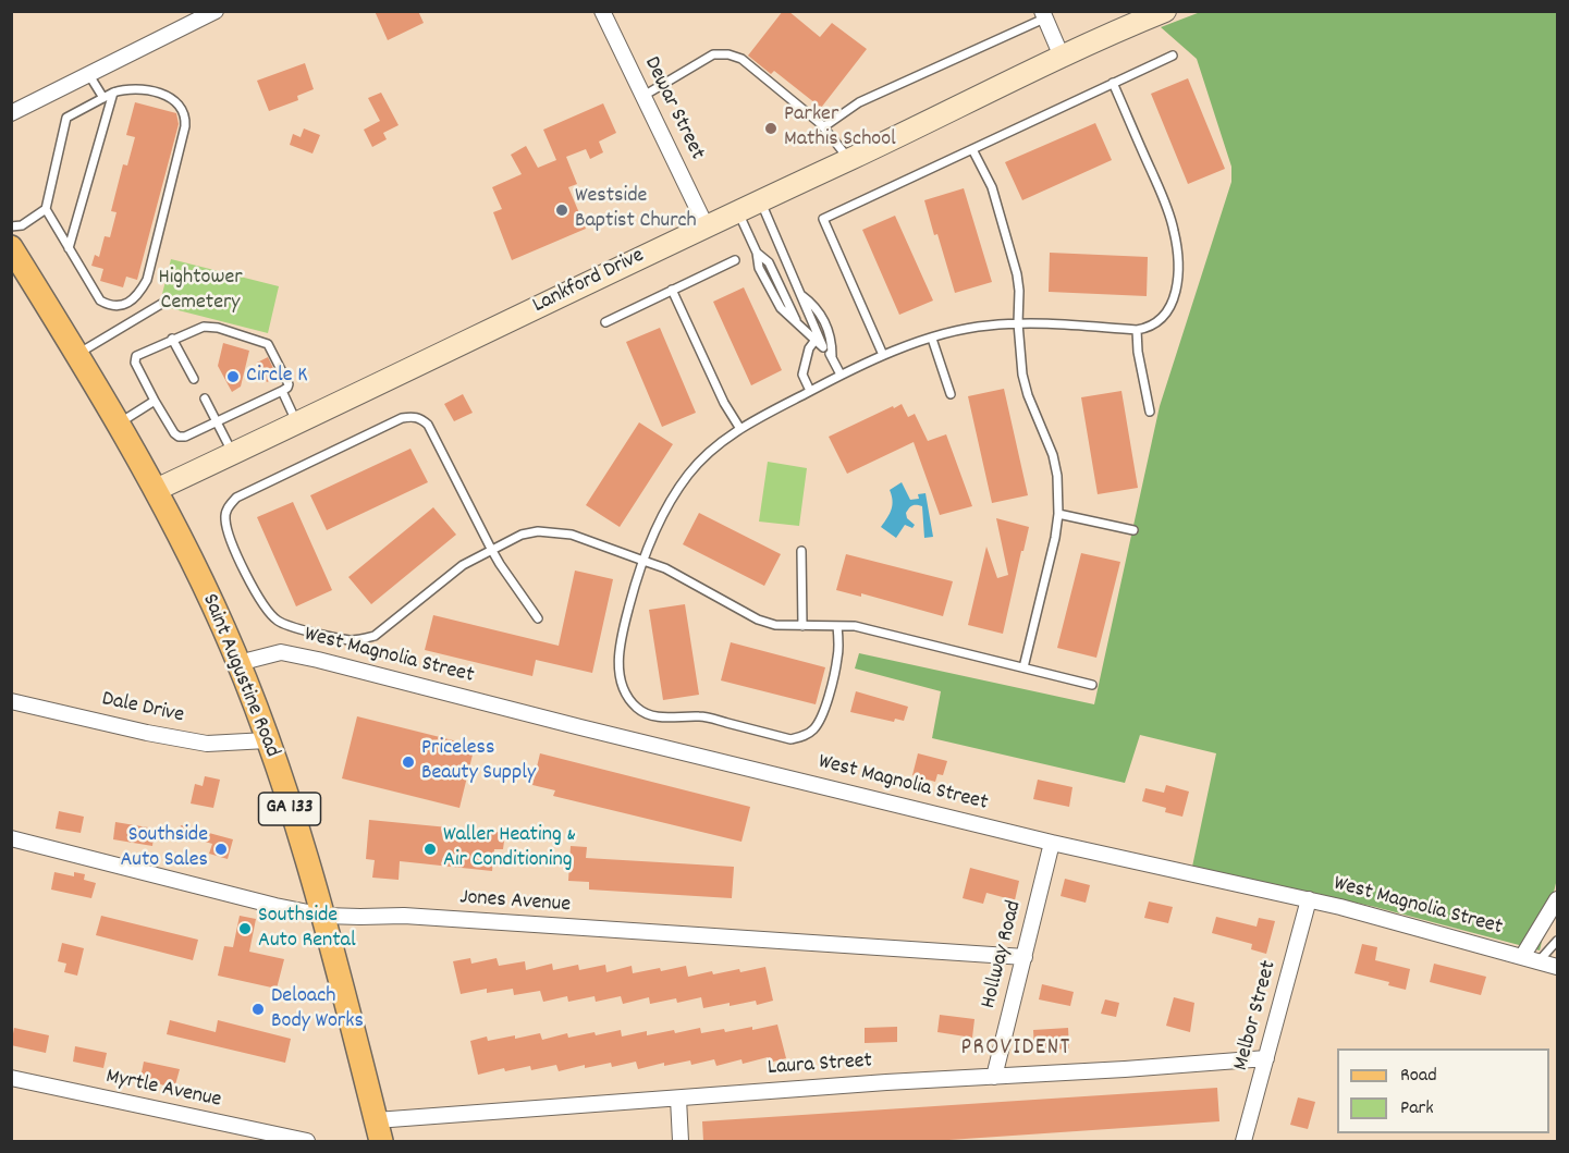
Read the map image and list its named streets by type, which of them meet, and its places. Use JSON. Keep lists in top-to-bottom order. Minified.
{"streets":{"main road":["Lankford Drive","Saint Augustine Road","GA 133"],"street":["Dewar Street","West Magnolia Street","Dale Drive","Jones Avenue","Hollway Road","Melbor Street","Laura Street","Myrtle Avenue"]},"crossings":[["Dewar Street","Lankford Drive"],["Lankford Drive","Saint Augustine Road"],["West Magnolia Street","Saint Augustine Road"],["West Magnolia Street","Hollway Road"],["West Magnolia Street","Melbor Street"],["Saint Augustine Road","Dale Drive"],["Saint Augustine Road","Jones Avenue"],["Saint Augustine Road","Laura Street"],["Jones Avenue","Hollway Road"],["Hollway Road","Laura Street"],["Melbor Street","Laura Street"]],"districts":["PROVIDENT"],"parks":["Hightower Cemetery"],"places":["Parker Mathis School","Westside Baptist Church","Circle K","Priceless Beauty Supply","Southside Auto Sales","Waller Heating & Air Conditioning","Southside Auto Rental","Deloach Body Works"],"legend":["Road","Park"]}
